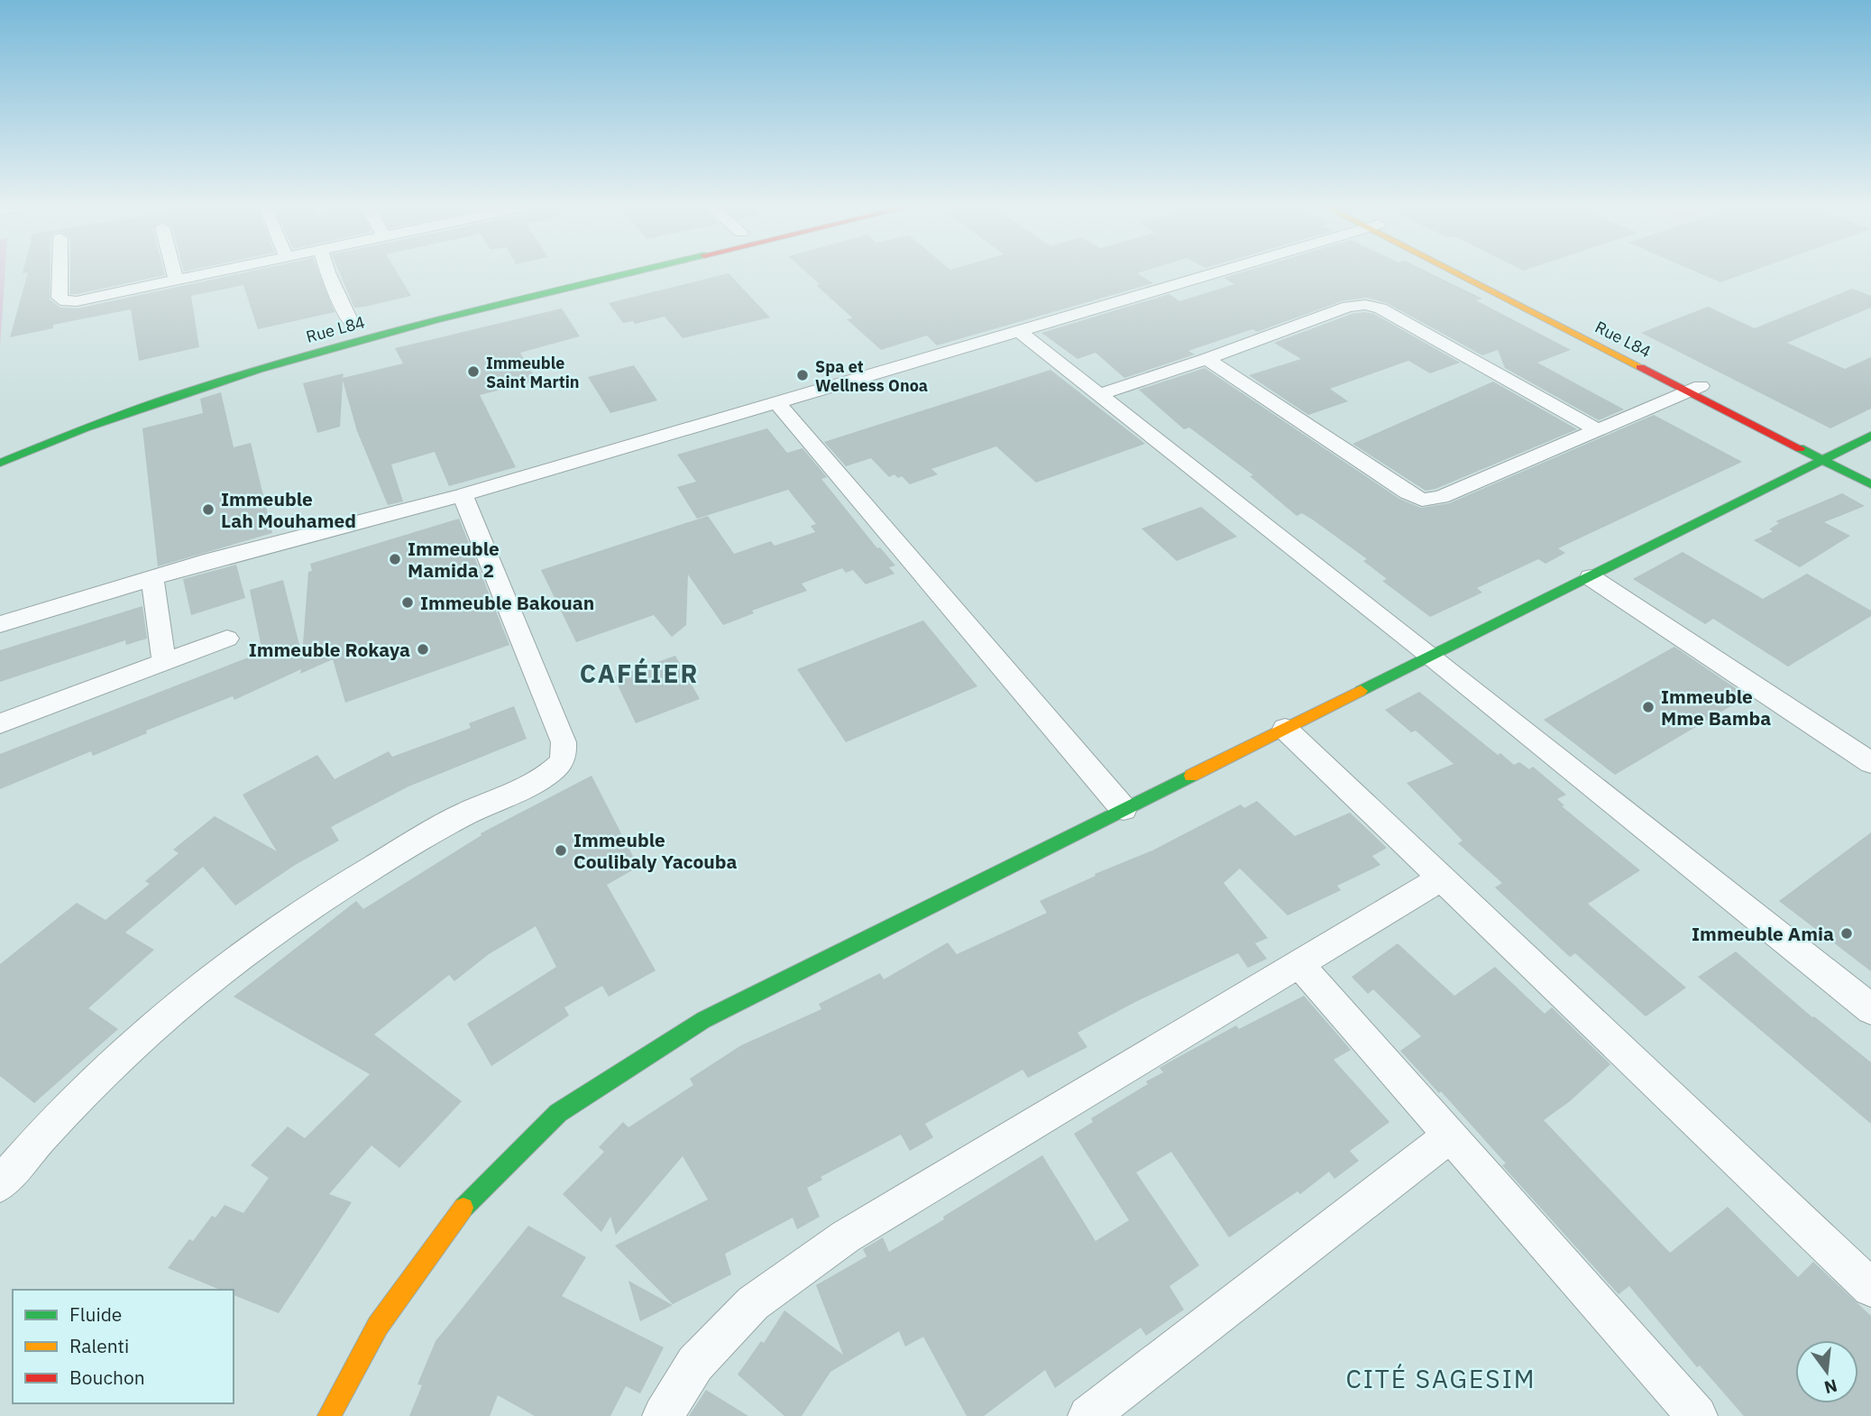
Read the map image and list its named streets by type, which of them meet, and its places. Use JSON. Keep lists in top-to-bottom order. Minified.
{"streets":{"street":["Rue L84"]},"districts":["CAFÉIER","CITÉ SAGESIM"],"places":["Immeuble Saint Martin","Spa et Wellness Onoa","Immeuble Lah Mouhamed","Immeuble Mamida 2","Immeuble Bakouan","Immeuble Rokaya","Immeuble Mme Bamba","Immeuble Coulibaly Yacouba","Immeuble Amia"],"legend":["Fluide","Ralenti","Bouchon"],"north":"bottom"}
